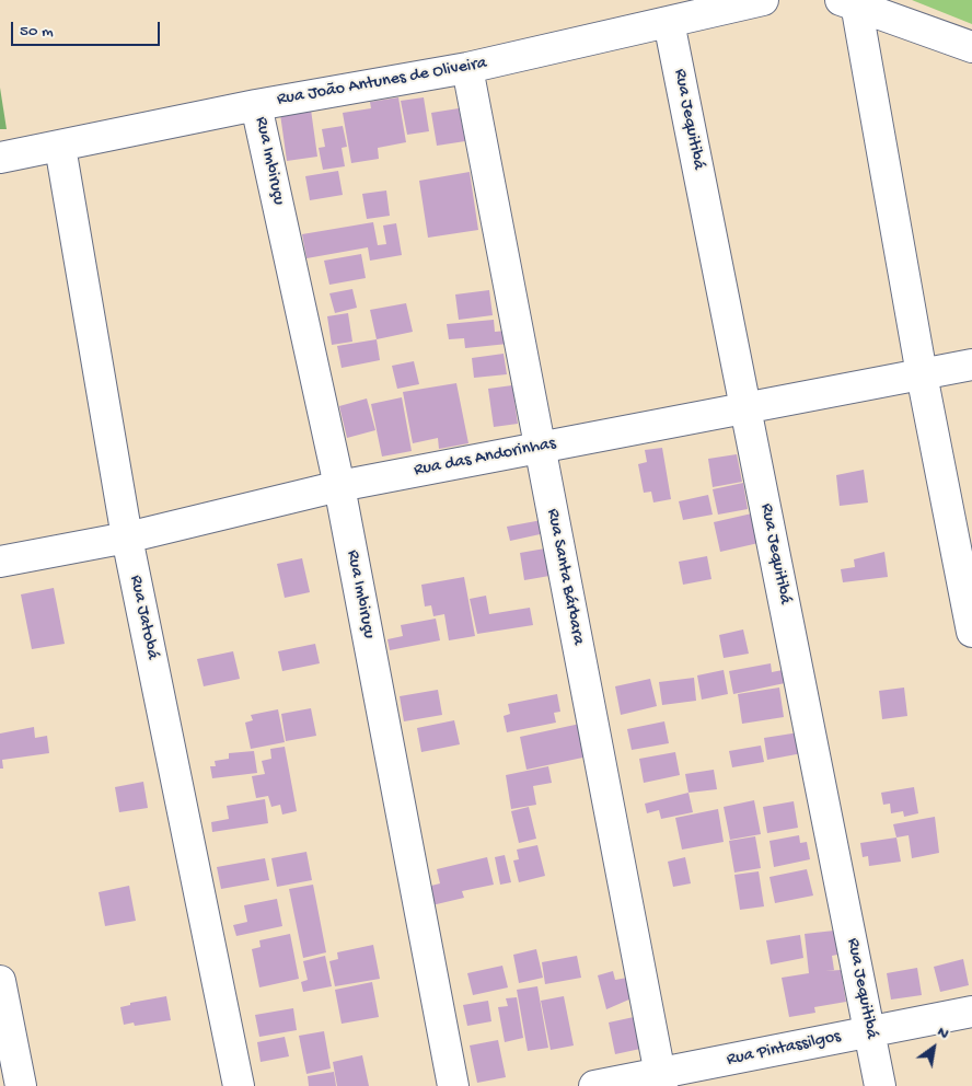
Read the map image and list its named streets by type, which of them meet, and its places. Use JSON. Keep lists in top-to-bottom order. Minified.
{"streets":{"street":["Rua João Antunes de Oliveira","Rua Jequitibá","Rua Imbiruçu","Rua das Andorinhas","Rua Santa Bárbara","Rua Jatobá","Rua Pintassilgos"]},"crossings":[["Rua João Antunes de Oliveira","Rua Jequitibá"],["Rua João Antunes de Oliveira","Rua Imbiruçu"],["Rua João Antunes de Oliveira","Rua Santa Bárbara"],["Rua João Antunes de Oliveira","Rua Jatobá"],["Rua Jequitibá","Rua das Andorinhas"],["Rua Jequitibá","Rua Pintassilgos"],["Rua Imbiruçu","Rua das Andorinhas"],["Rua das Andorinhas","Rua Santa Bárbara"],["Rua das Andorinhas","Rua Jatobá"],["Rua Santa Bárbara","Rua Pintassilgos"]],"scale_bar":"50 m","north":"top right"}
